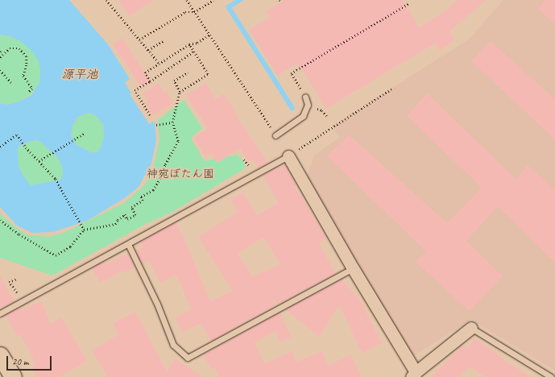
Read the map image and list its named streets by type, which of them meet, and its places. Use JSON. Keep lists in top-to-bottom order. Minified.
{"water":["源平池"],"parks":["神宛ぼたん園"],"scale_bar":"20 m"}
